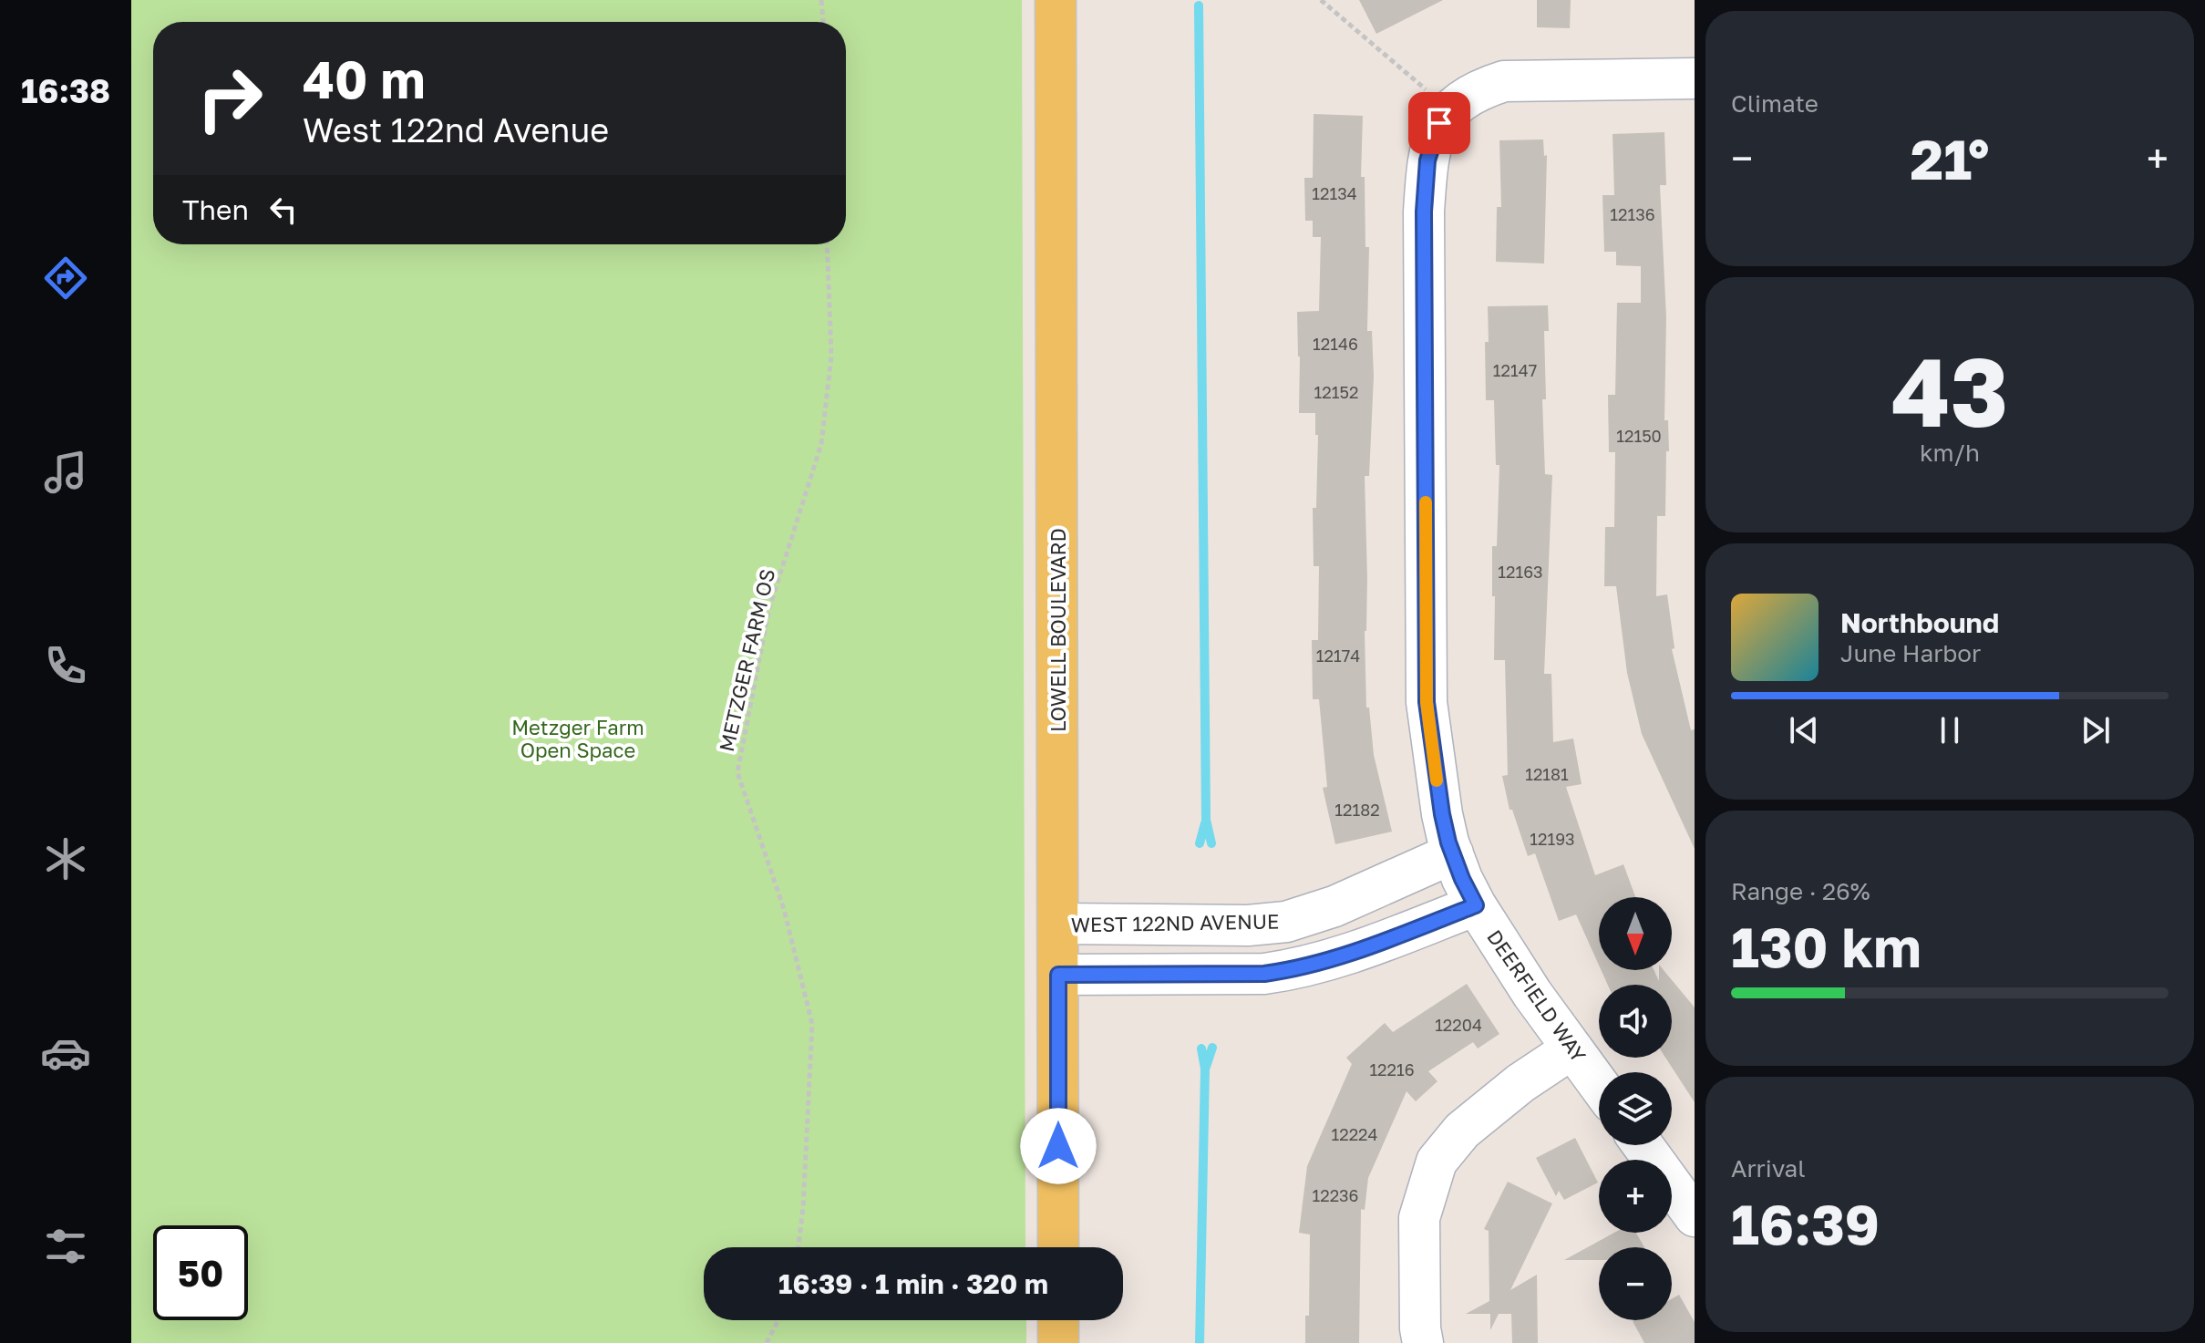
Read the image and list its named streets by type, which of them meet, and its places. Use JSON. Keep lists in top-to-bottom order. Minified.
{"streets":{"main road":["LOWELL BOULEVARD"],"street":["WEST 122ND AVENUE","DEERFIELD WAY"],"path":["METZGER FARM OS"]},"crossings":[["LOWELL BOULEVARD","WEST 122ND AVENUE"],["WEST 122ND AVENUE","DEERFIELD WAY"]],"parks":["Metzger Farm Open Space"],"house_numbers":["12134","12136","12146","12147","12152","12150","12163","12174","12181","12182","12193","12204","12216","12224","12236"],"north":"bottom","page":{"tabs":"16:38","tile":["Climate",["43","km/h"],["Range · 26%","130 km"],["Arrival","16:39"]],"turn":["40 m","West 122nd Avenue"],"heat":["−","21°","+"],"then":"Then","song":["Northbound","June Harbor"],"map_buttons":["+","−"],"limit":"50","trip":"16:39 · 1 min · 320 m"}}
